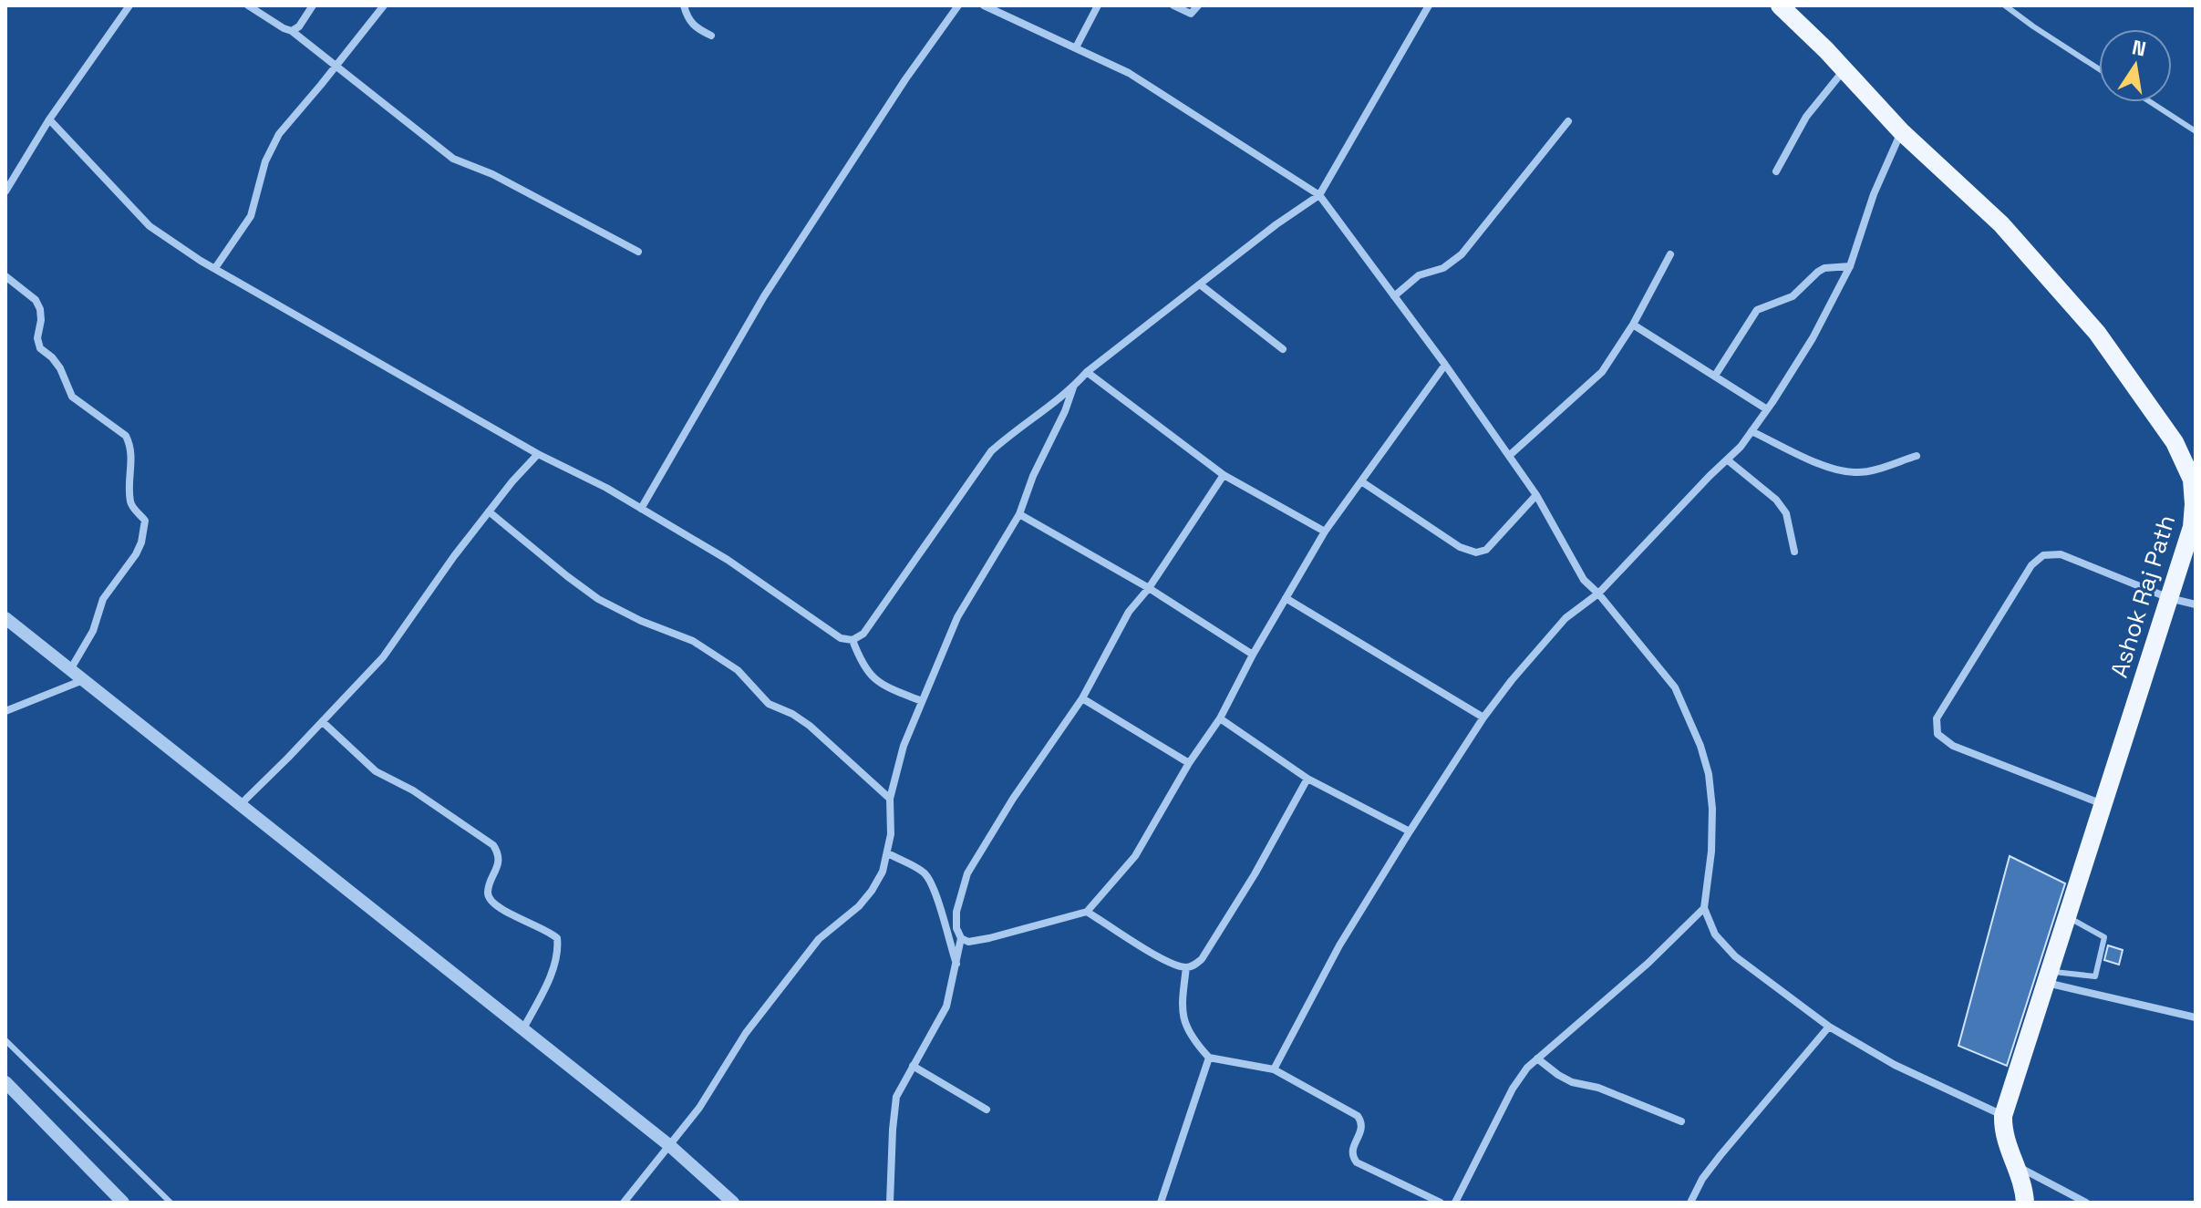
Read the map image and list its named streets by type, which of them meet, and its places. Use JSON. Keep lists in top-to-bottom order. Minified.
{"streets":{"main road":["Ashok Raj Path"]},"north":"top"}
